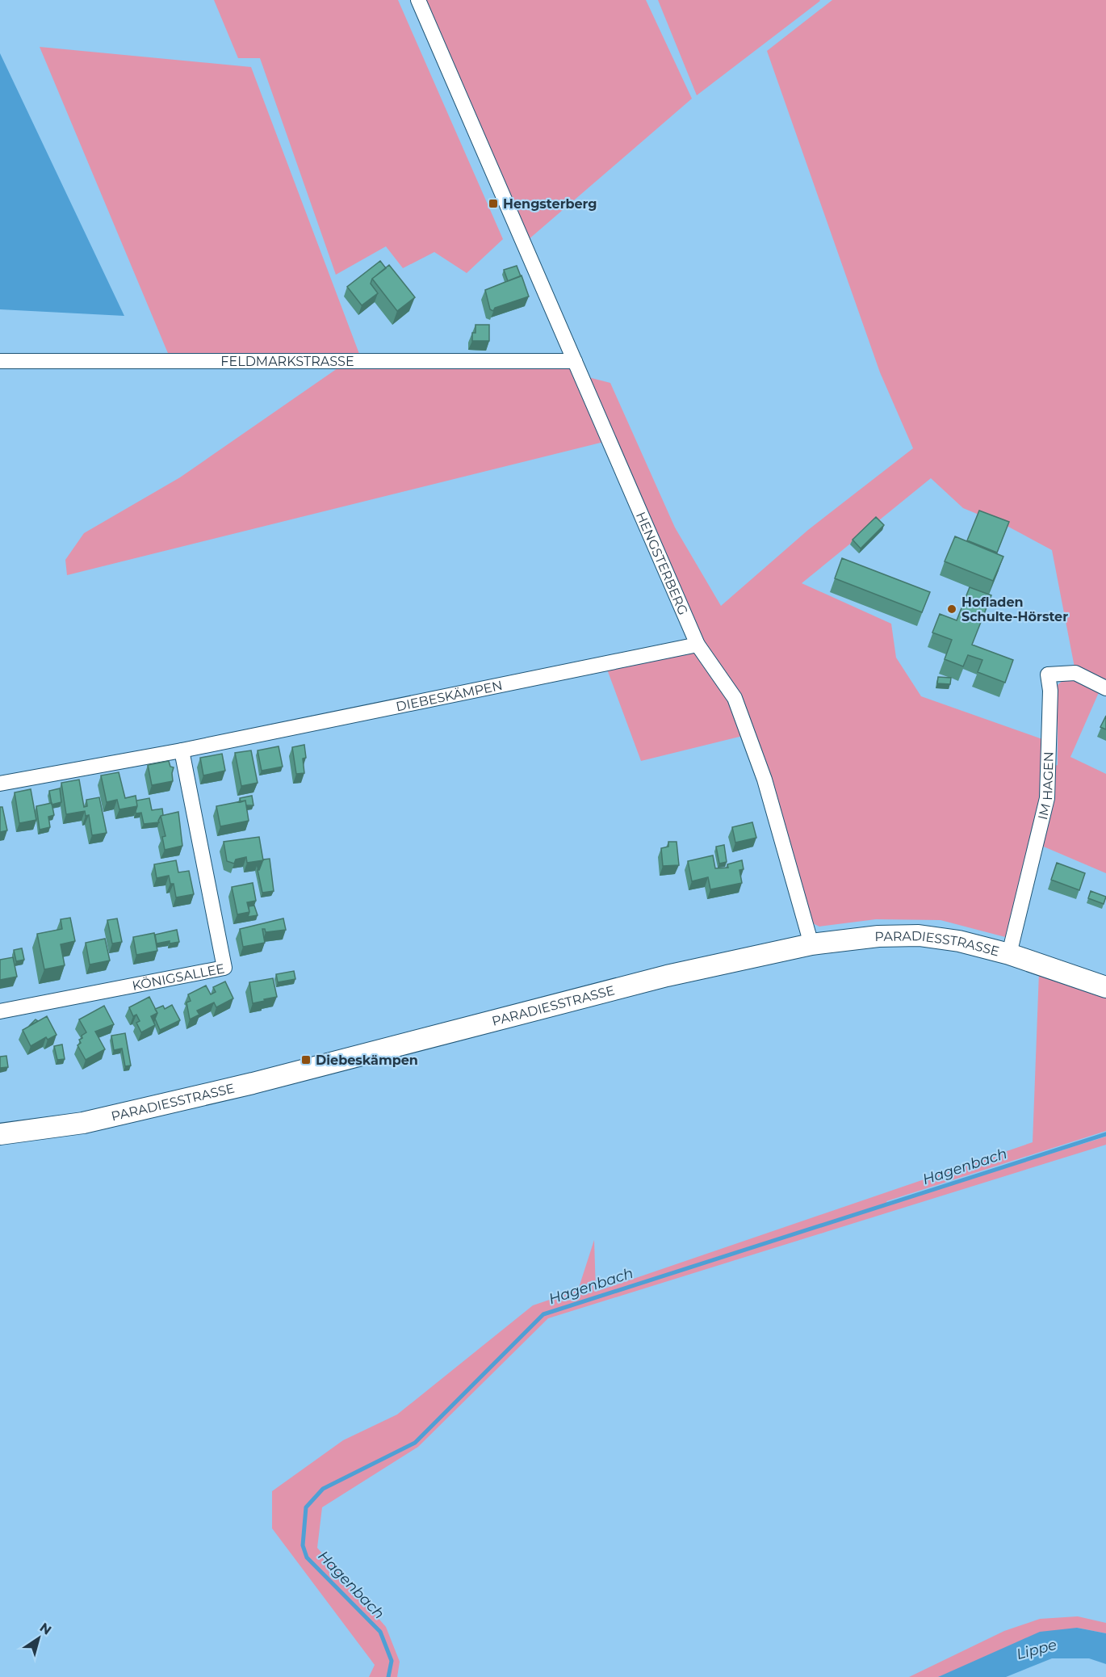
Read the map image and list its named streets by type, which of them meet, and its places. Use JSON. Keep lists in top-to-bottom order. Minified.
{"streets":{"main road":["PARADIESSTRASSE"],"street":["FELDMARKSTRASSE","HENGSTERBERG","DIEBESKÄMPEN","IM HAGEN","KÖNIGSALLEE"]},"crossings":[["FELDMARKSTRASSE","HENGSTERBERG"],["HENGSTERBERG","DIEBESKÄMPEN"],["HENGSTERBERG","PARADIESSTRASSE"],["DIEBESKÄMPEN","KÖNIGSALLEE"],["IM HAGEN","PARADIESSTRASSE"]],"water":["Hagenbach","Lippe"],"places":{"transit":["Hengsterberg","Diebeskämpen"],"other":["Hofladen Schulte-Hörster"]},"north":"top right"}
